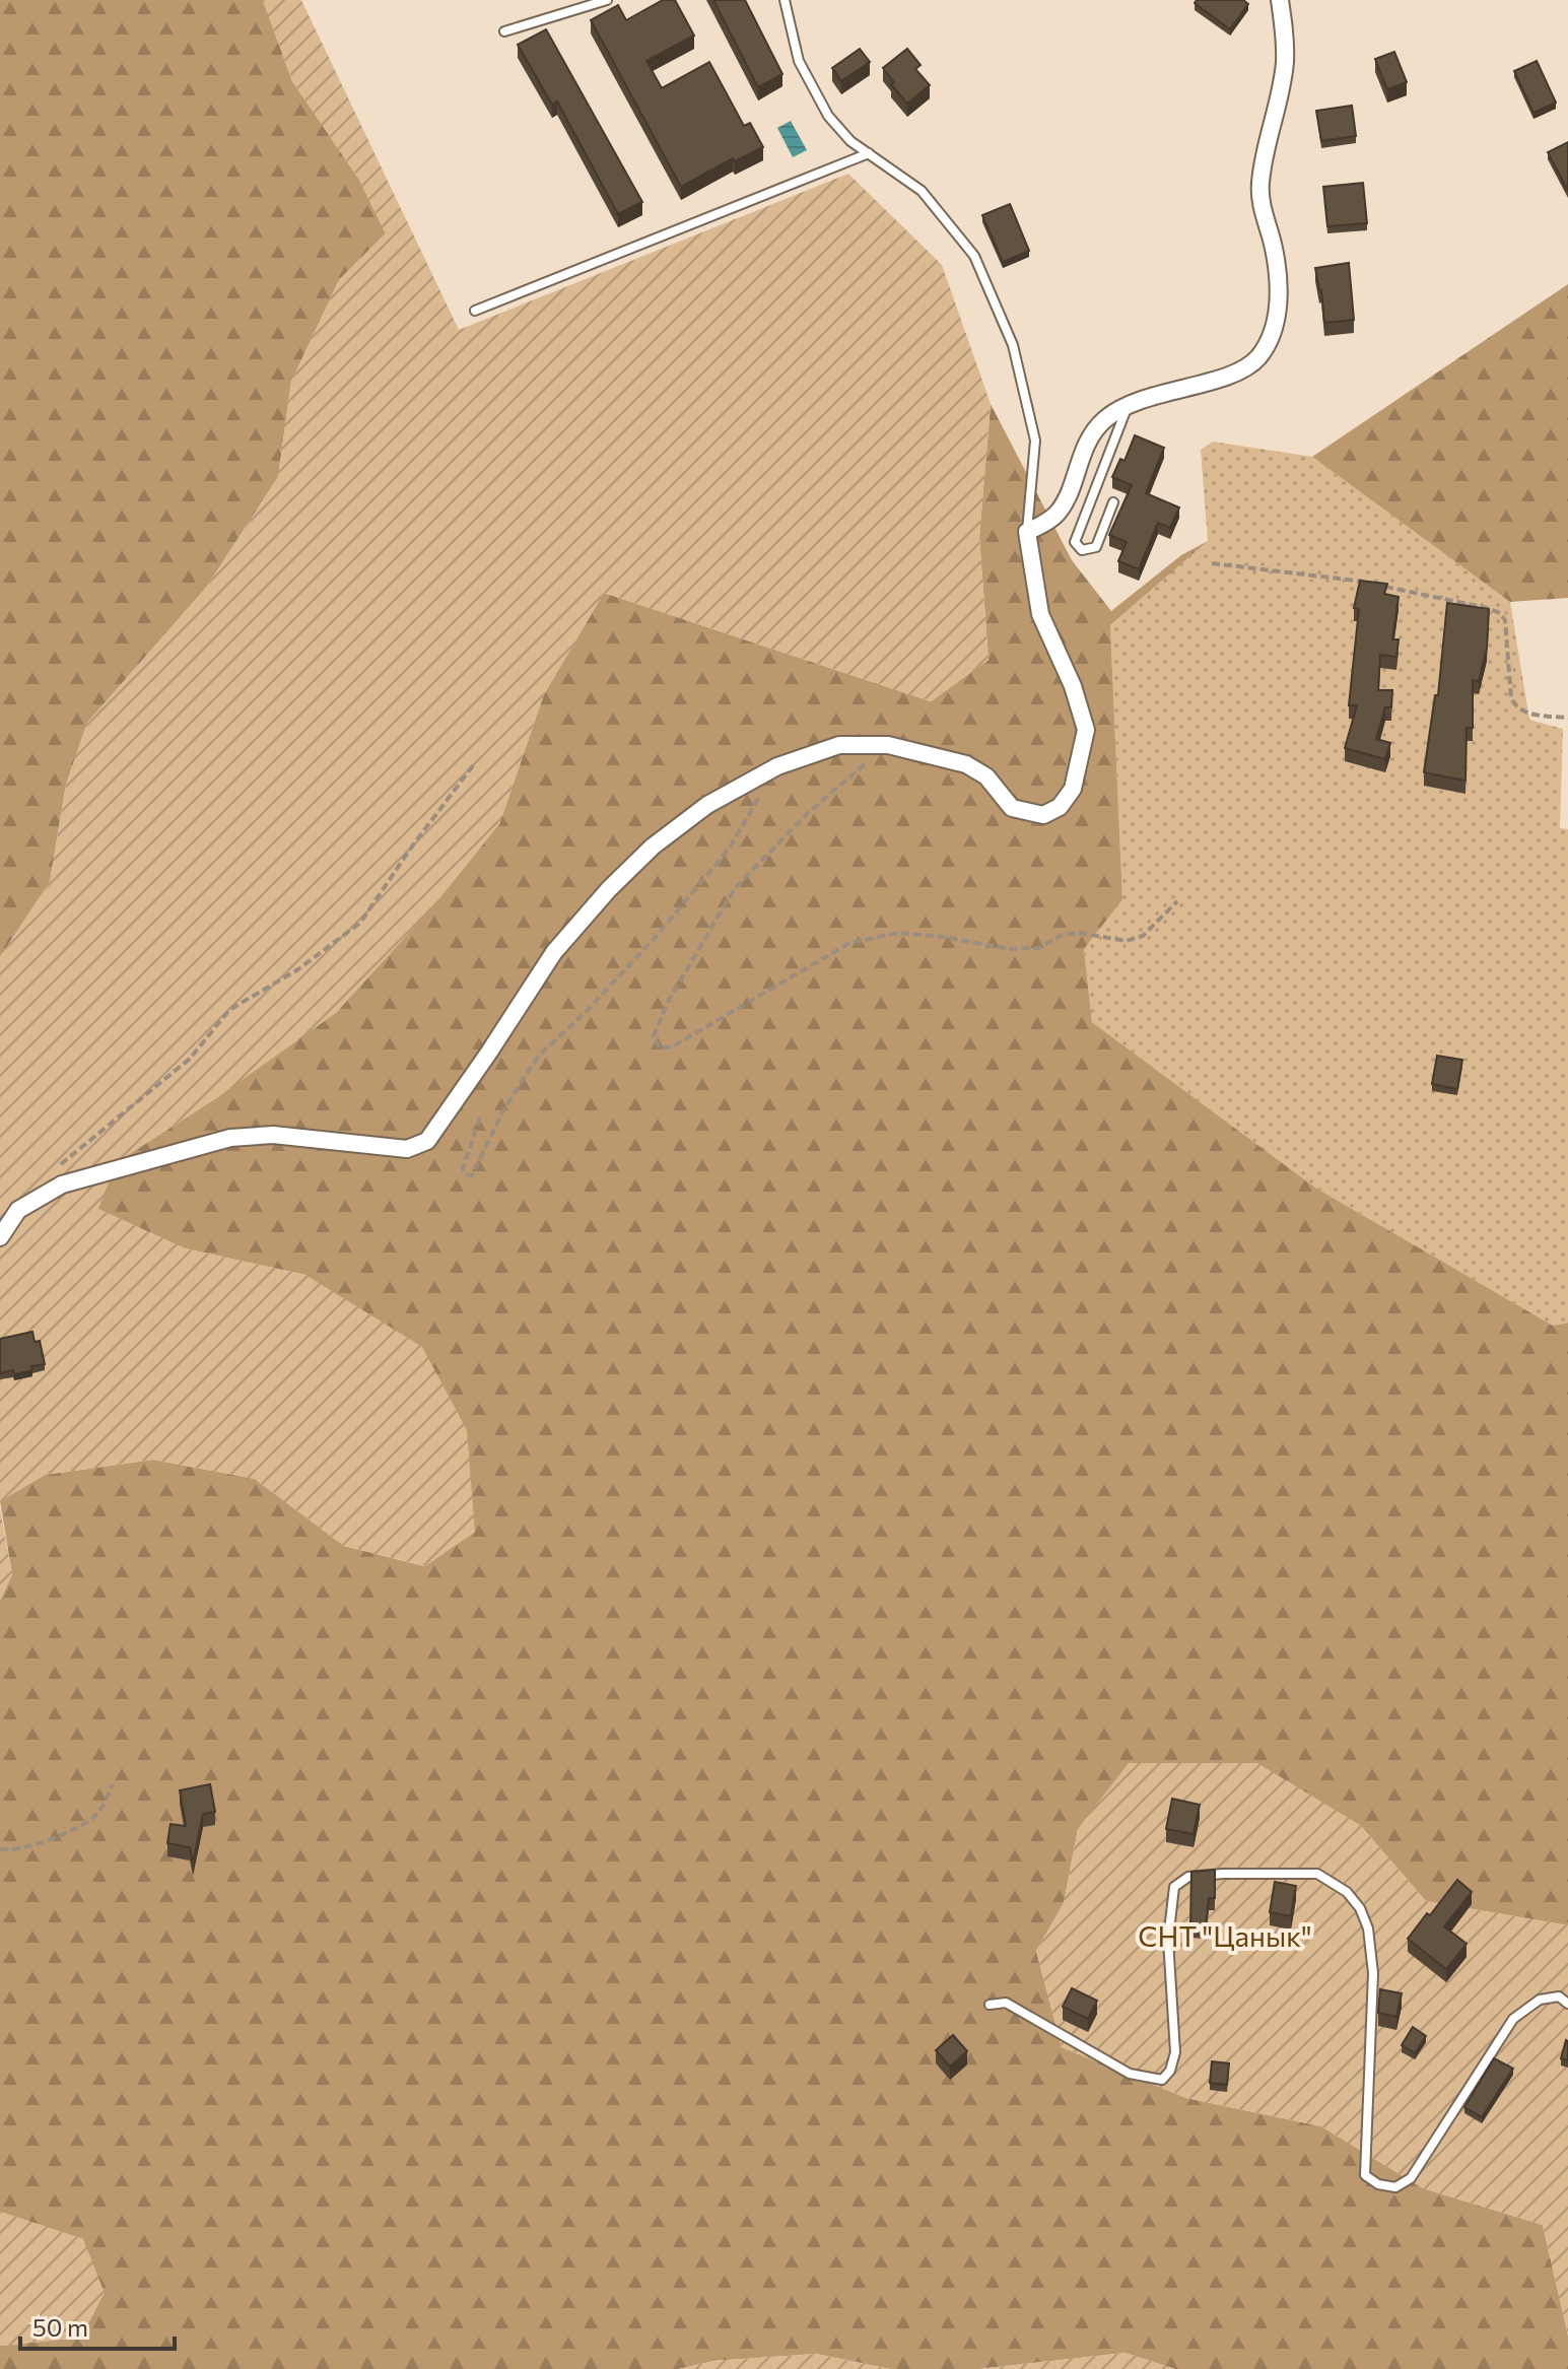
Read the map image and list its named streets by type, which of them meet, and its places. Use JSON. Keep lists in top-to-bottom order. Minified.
{"parks":["СНТ \"Цанык\""],"scale_bar":"50 m"}
